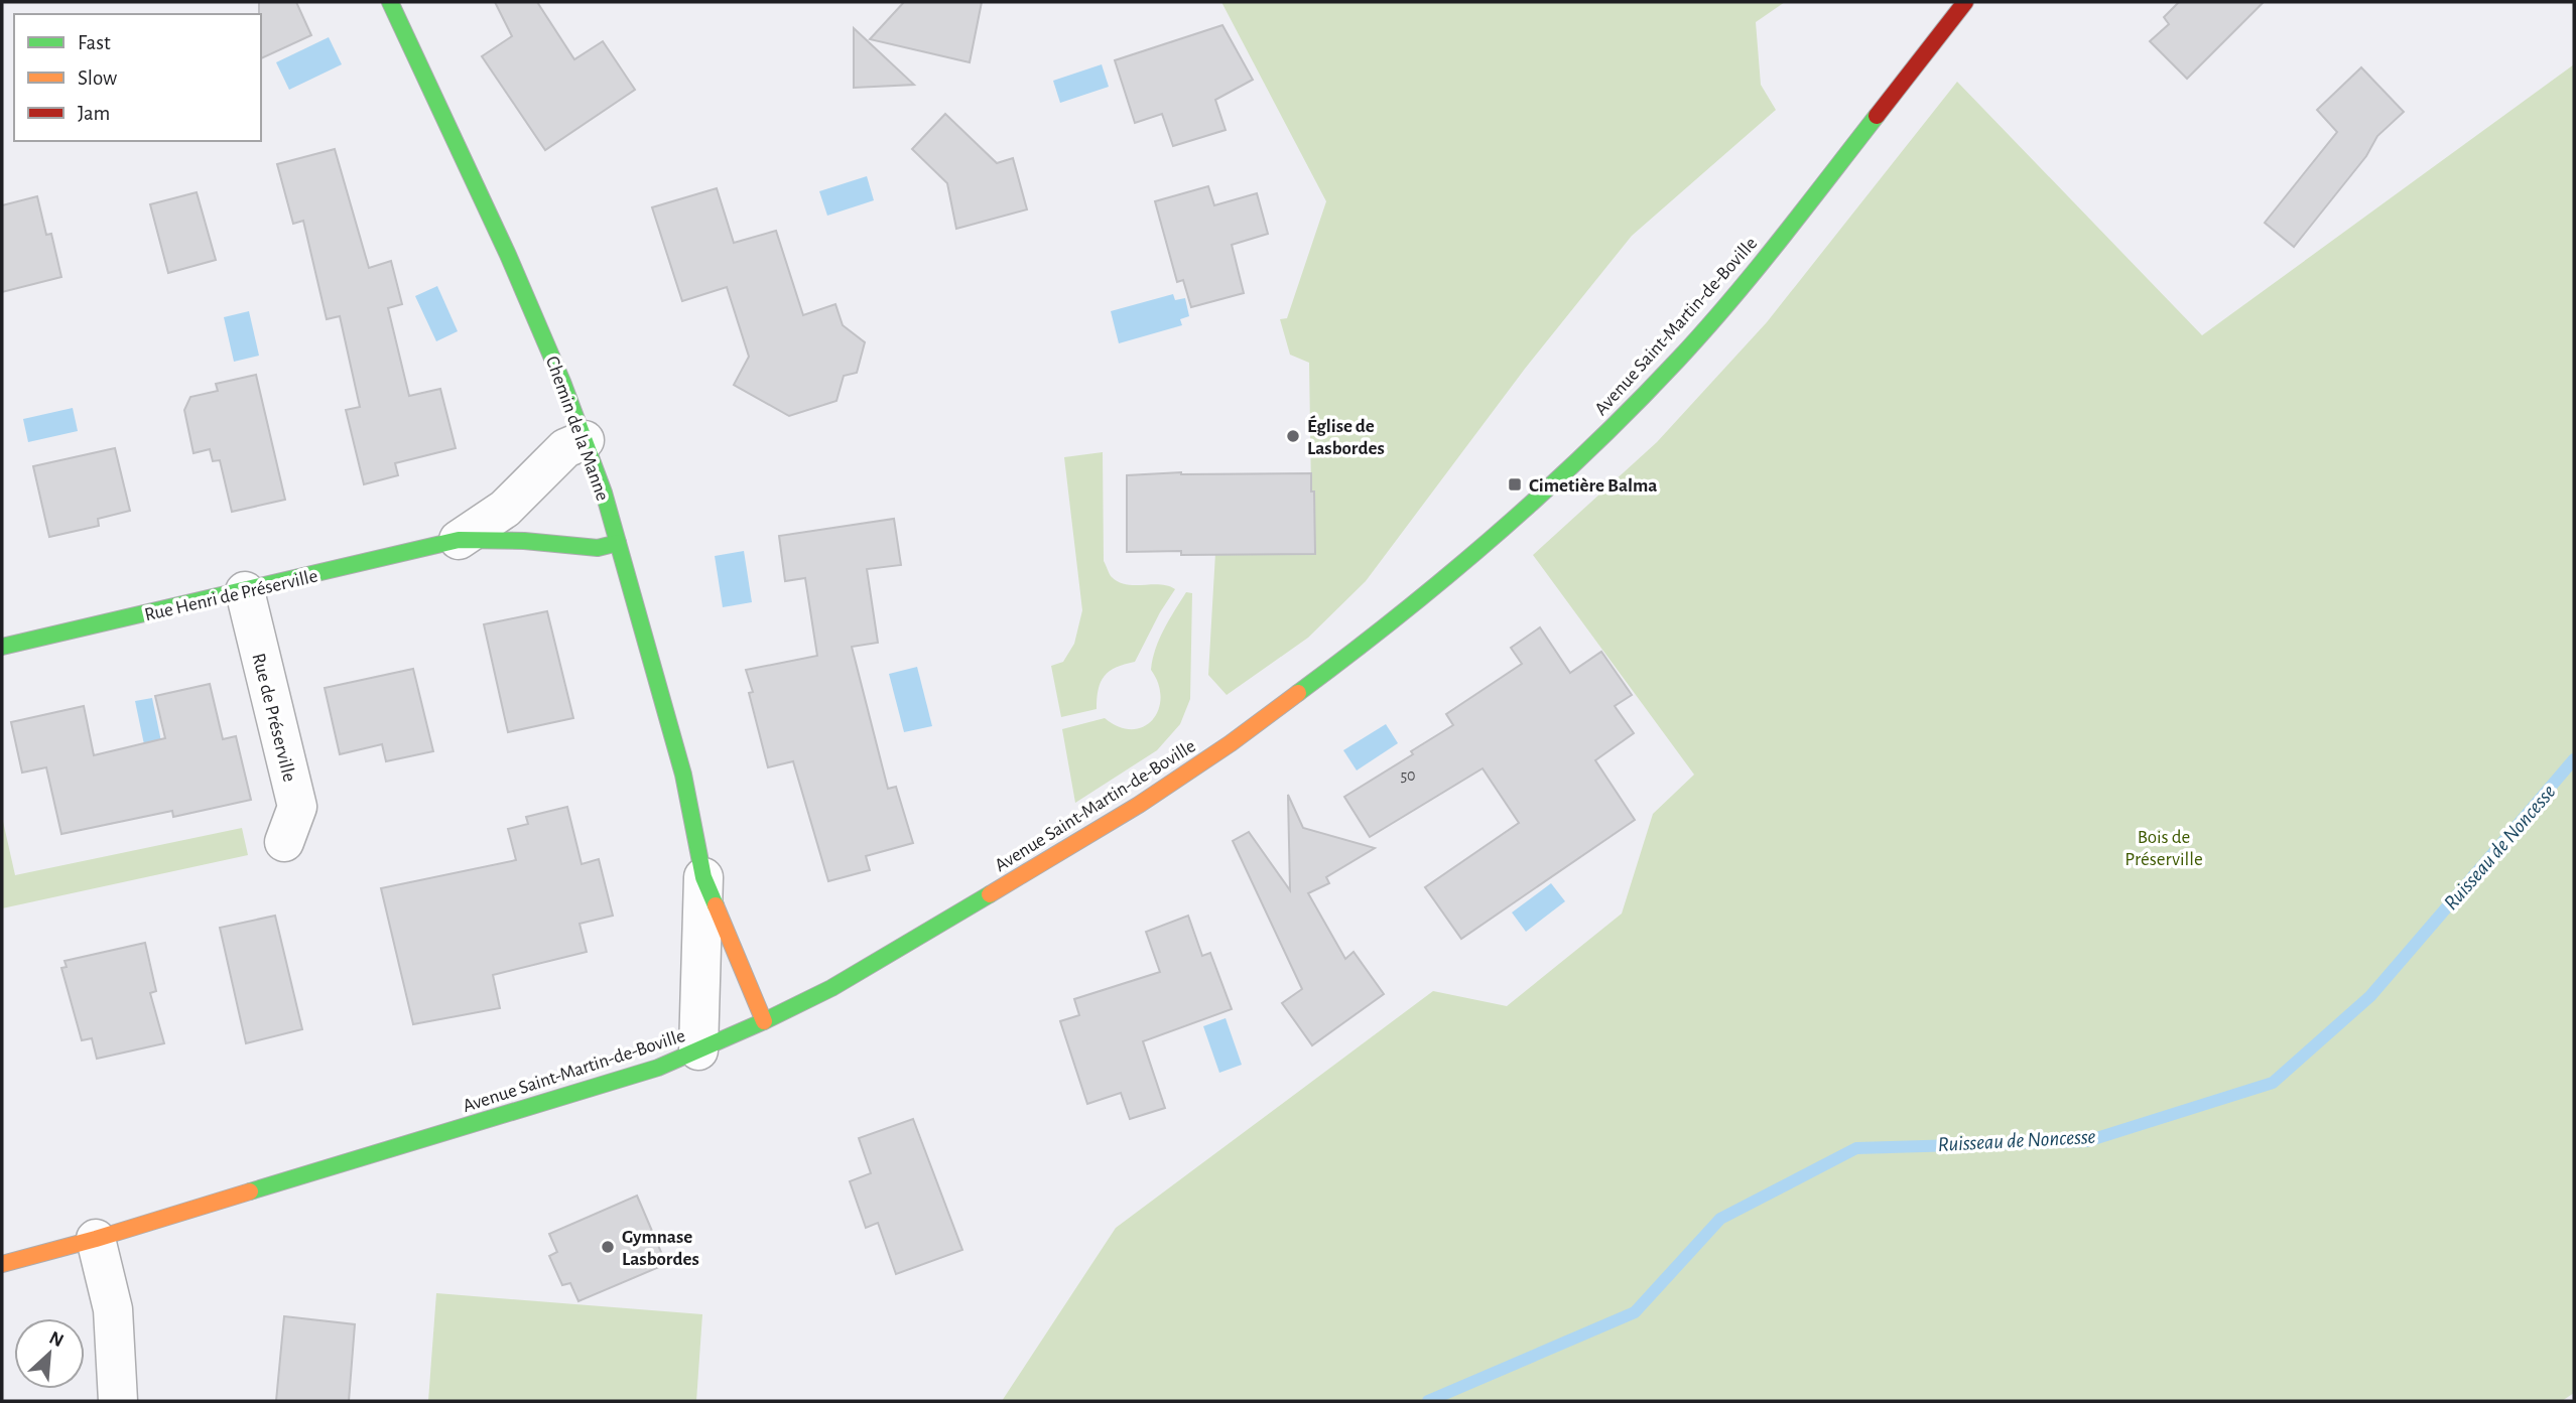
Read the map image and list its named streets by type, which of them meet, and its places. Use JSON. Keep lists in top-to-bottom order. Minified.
{"streets":{"street":["Avenue Saint-Martin-de-Boville","Chemin de la Manne","Rue Henri de Préserville","Rue de Préserville"]},"crossings":[["Avenue Saint-Martin-de-Boville","Chemin de la Manne"],["Chemin de la Manne","Rue Henri de Préserville"],["Rue Henri de Préserville","Rue de Préserville"]],"water":["Ruisseau de Noncesse"],"parks":["Bois de Préserville"],"places":{"other":["Église de Lasbordes","Gymnase Lasbordes"],"transit":["Cimetière Balma"]},"house_numbers":["50"],"legend":["Fast","Slow","Jam"],"north":"top right"}
